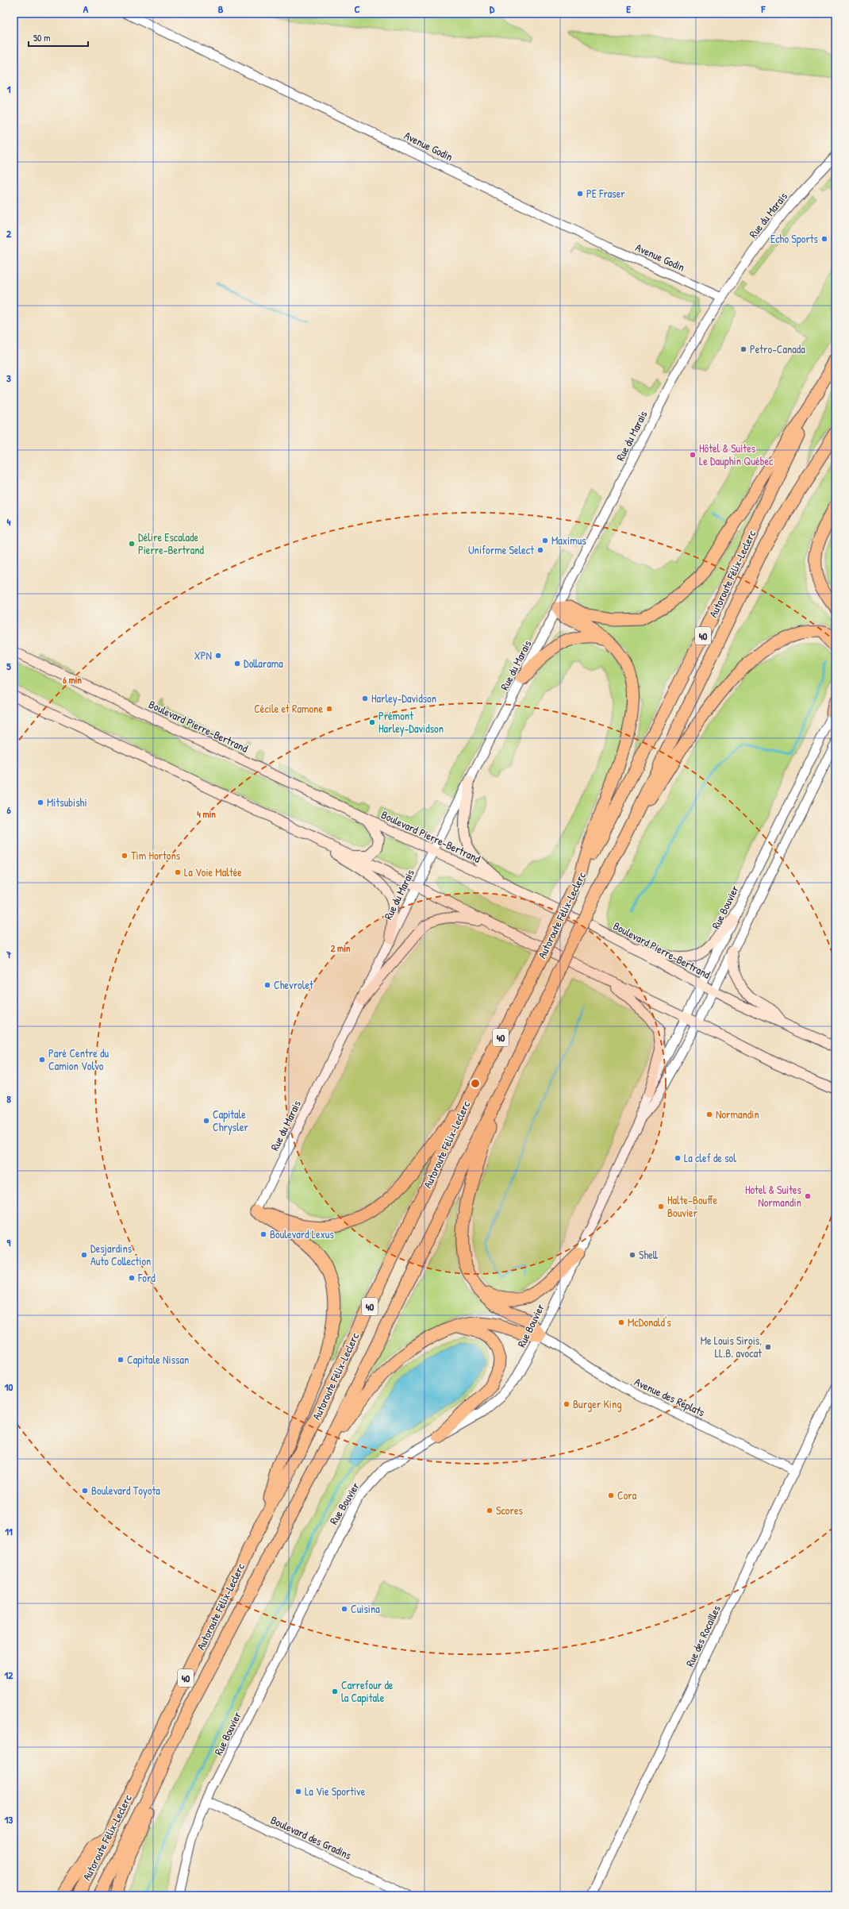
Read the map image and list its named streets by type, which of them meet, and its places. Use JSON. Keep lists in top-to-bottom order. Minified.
{"streets":{"highway":["Autoroute Félix-Leclerc","40"],"main road":["Boulevard Pierre-Bertrand"],"street":["Avenue Godin","Rue du Marais","Rue Bouvier","Avenue des Replats","Rue des Rocailles","Boulevard des Gradins"]},"crossings":[["Avenue Godin","Rue du Marais"],["Rue du Marais","Boulevard Pierre-Bertrand"],["Boulevard Pierre-Bertrand","Rue Bouvier"],["Rue Bouvier","Avenue des Replats"],["Rue Bouvier","Boulevard des Gradins"],["Avenue des Replats","Rue des Rocailles"]],"places":["PE Fraser","Echo Sports","Petro-Canada","Hôtel & Suites Le Dauphin Québec","Maximus","Délire Escalade Pierre-Bertrand","Uniforme Select","XPN","Dollarama","Harley-Davidson","Cécile et Ramone","Prémont Harley-Davidson","Mitsubishi","Tim Hortons","La Voie Maltée","Chevrolet","Paré Centre du Camion Volvo","Normandin","Capitale Chrysler","La clef de sol","Hotel & Suites Normandin","Halte-Bouffe Bouvier","Boulevard Lexus","Desjardins Auto Collection","Shell","Ford","McDonald's","Me Louis Sirois, LL.B. avocat","Capitale Nissan","Burger King","Boulevard Toyota","Cora","Scores","Cuisina","Carrefour de la Capitale","La Vie Sportive"],"scale_bar":"50 m","grid":{"columns":["A","B","C","D","E","F"],"rows":["1","2","3","4","5","6","7","8","9","10","11","12","13"]},"rings":["6 min","4 min","2 min"]}
